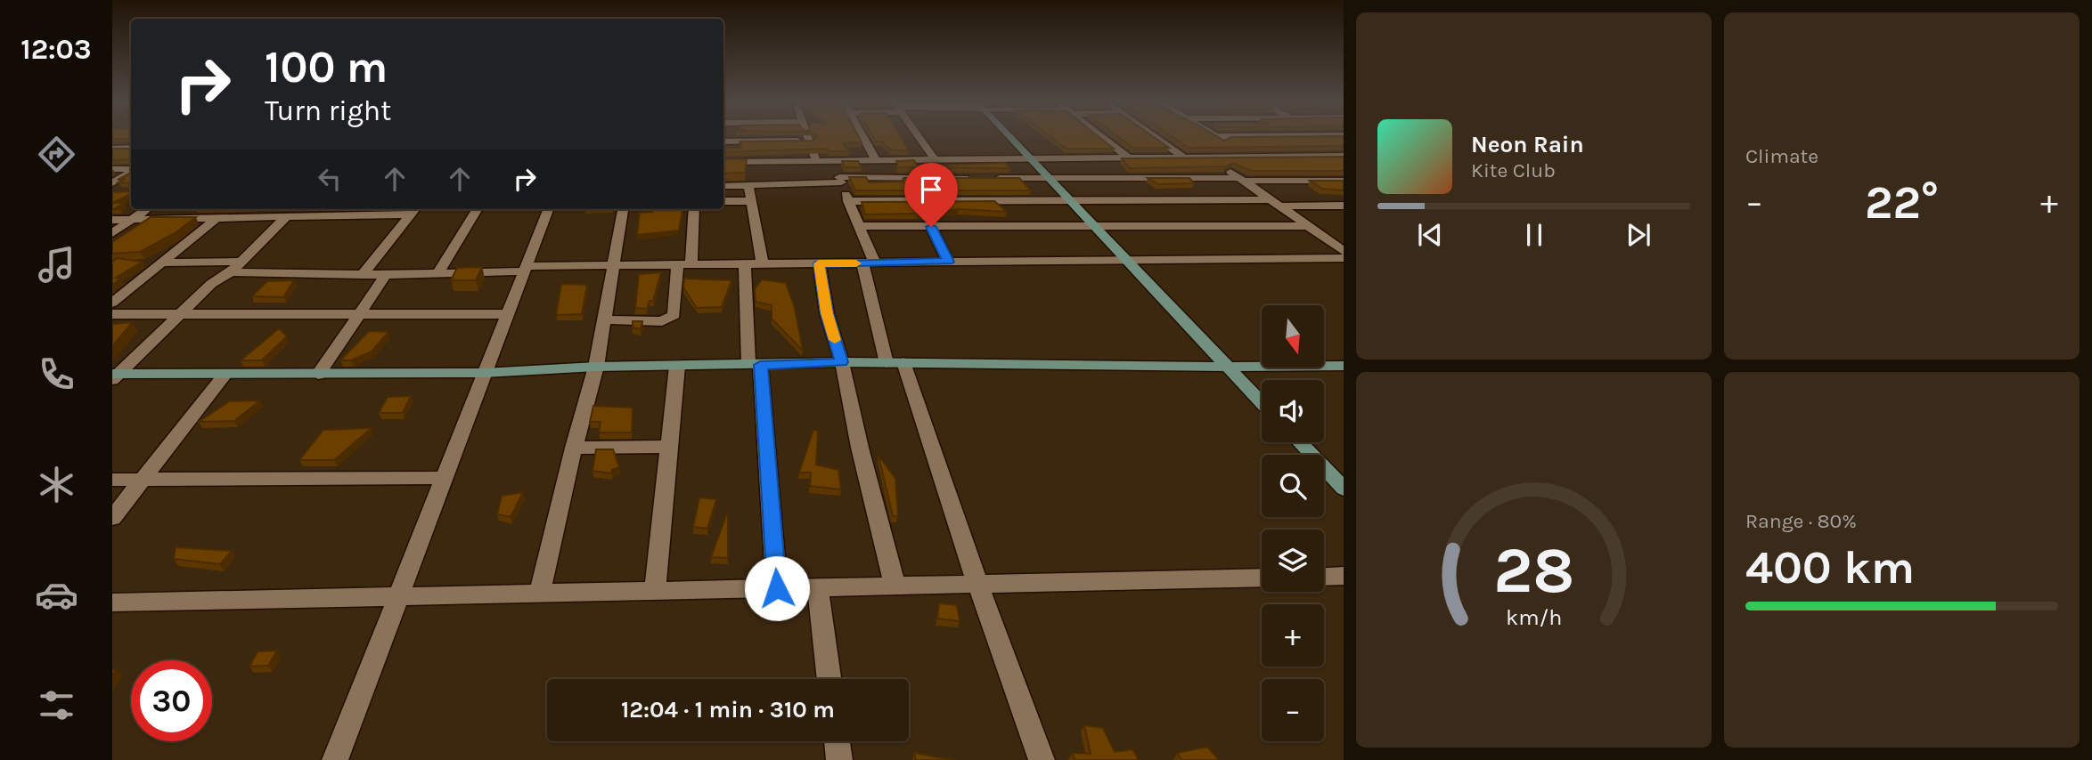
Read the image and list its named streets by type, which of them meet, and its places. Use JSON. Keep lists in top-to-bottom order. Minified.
{"north":"bottom","page":{"tabs":"12:03","tile":["Climate",["Range · 80%","400 km"]],"turn":["100 m","Turn right"],"song":["Neon Rain","Kite Club"],"heat":["−","22°","+"],"map_buttons":["+","−"],"limit":"30","trip":"12:04 · 1 min · 310 m","gauge":["28","km/h"]}}
